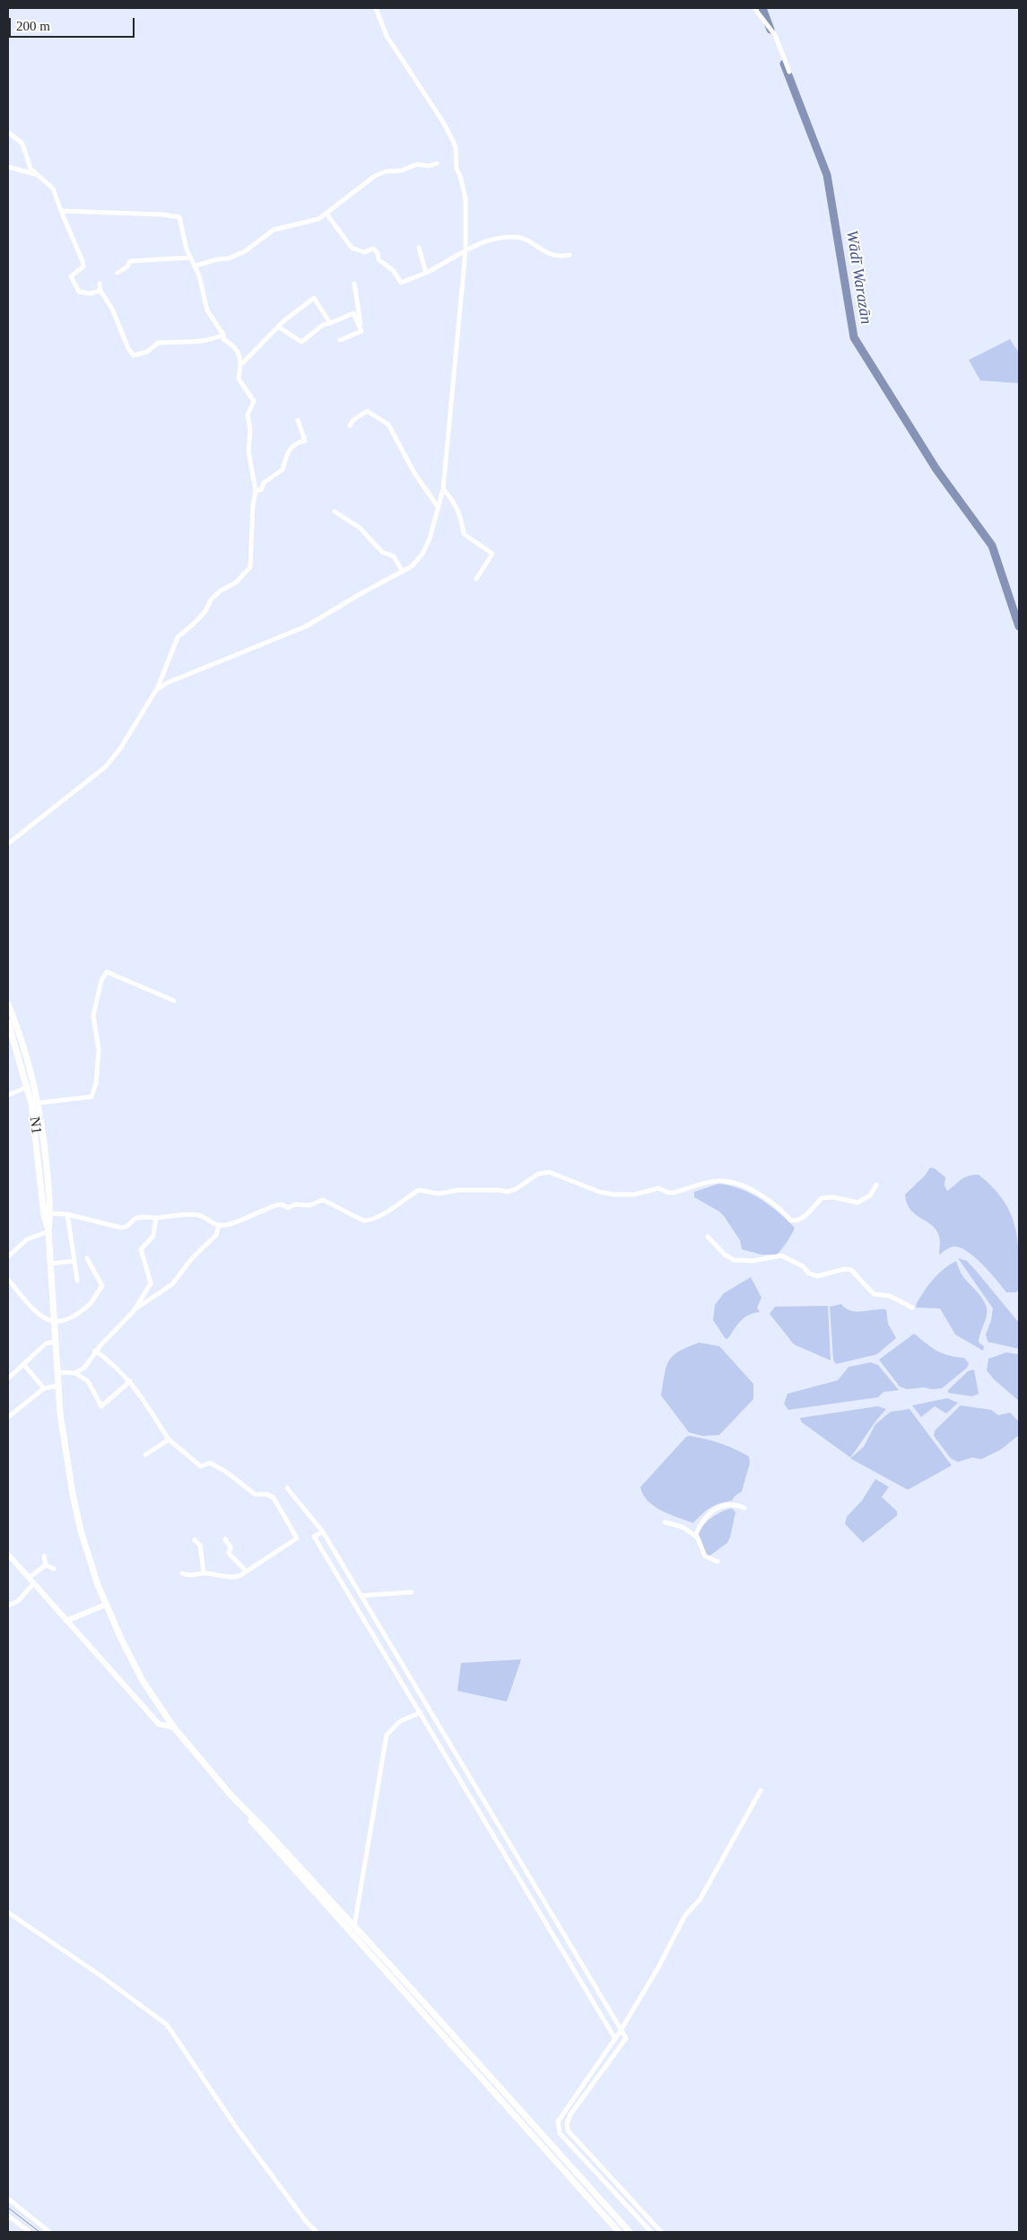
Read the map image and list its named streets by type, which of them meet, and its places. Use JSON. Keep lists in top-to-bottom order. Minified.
{"streets":{"highway":["N1"]},"water":["Wādī Warazān"],"scale_bar":"200 m"}
